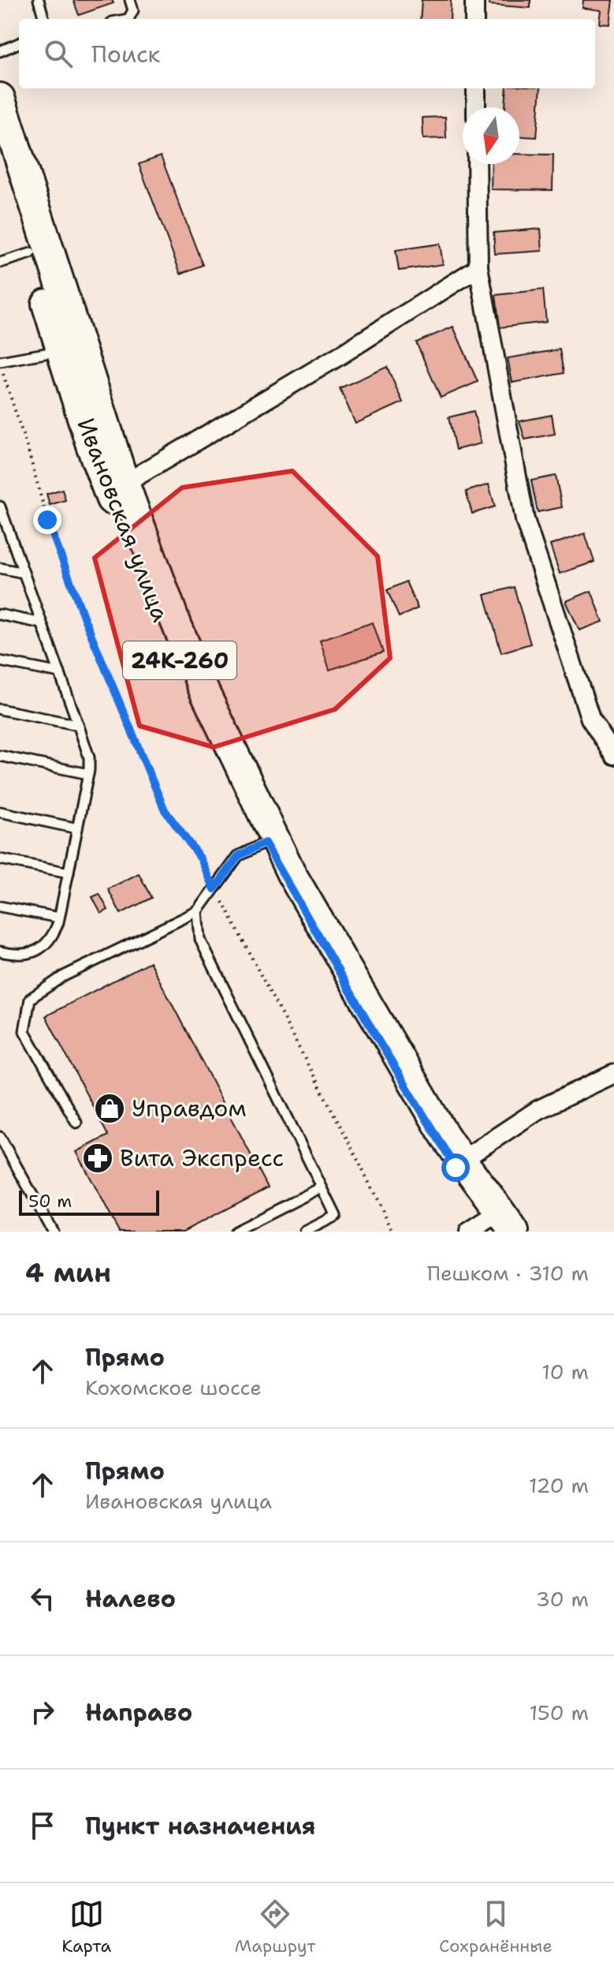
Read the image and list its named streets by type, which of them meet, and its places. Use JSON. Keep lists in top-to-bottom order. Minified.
{"streets":{"main road":["Ивановская улица","24К-260"]},"crossings":[["Ивановская улица","24К-260"]],"places":{"shop":["Управдом"],"pharmacy":["Вита Экспресс"]},"scale_bar":"50 m","north":"bottom","page":{"search":"Поиск","scale":"50 m","heading":["4 мин","Пешком · 310 m"],"list":[["Прямо","Кохомское шоссе","10 m"],["Прямо","Ивановская улица","120 m"],["Налево","30 m"],["Направо","150 m"],"Пункт назначения"],"nav":["Карта","Маршрут","Сохранённые"]}}
